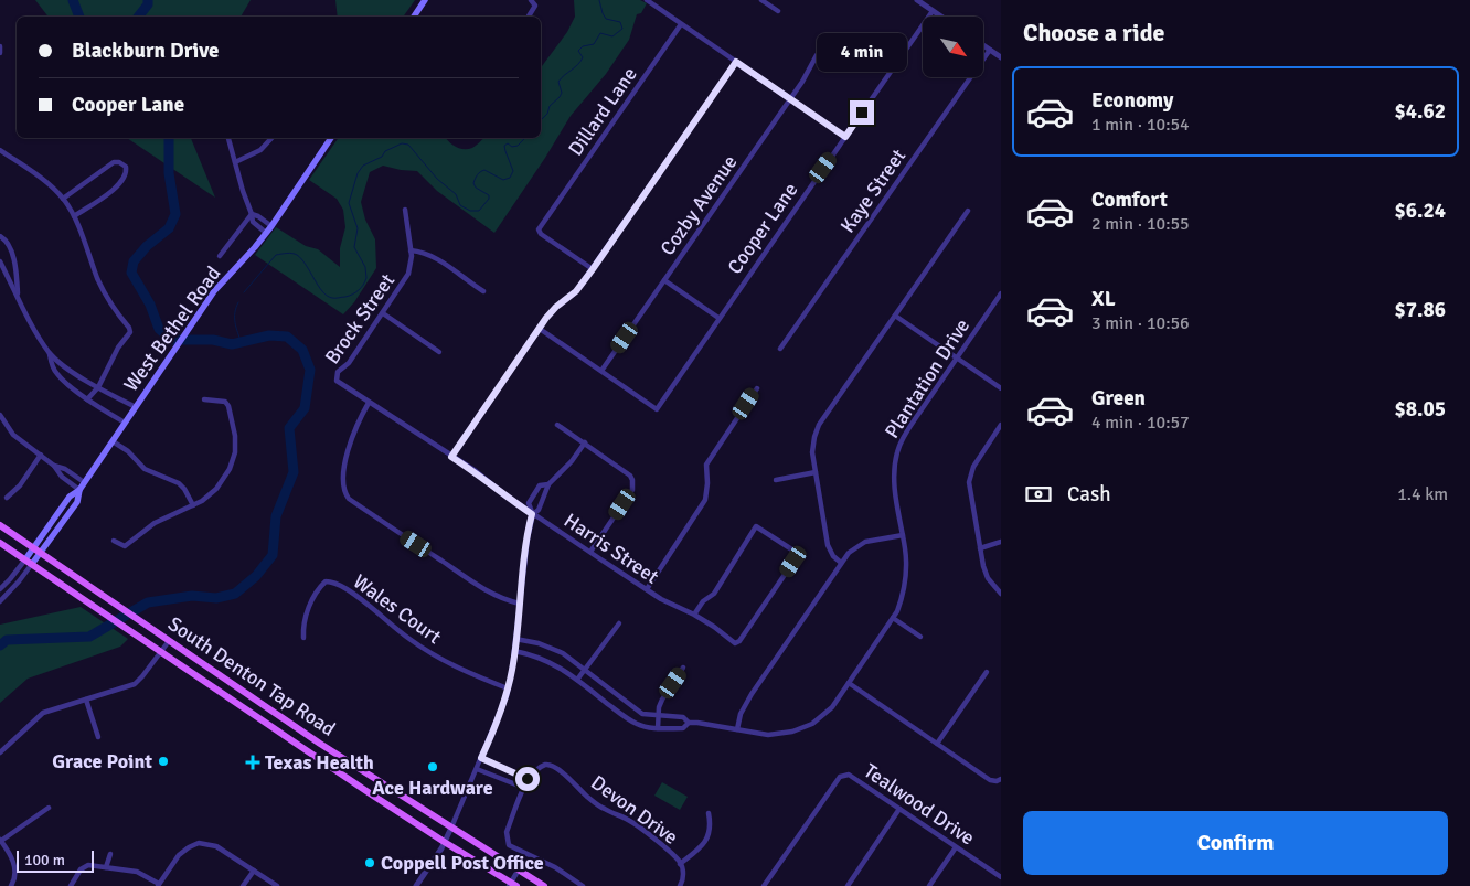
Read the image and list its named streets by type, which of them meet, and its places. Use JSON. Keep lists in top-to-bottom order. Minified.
{"streets":{"main road":["West Bethel Road","South Denton Tap Road"],"street":["Dillard Lane","Kaye Street","Cozby Avenue","Cooper Lane","Brock Street","Plantation Drive","Harris Street","Wales Court","Tealwood Drive","Devon Drive"]},"crossings":[["Cozby Avenue","Cooper Lane"],["Brock Street","Harris Street"],["West Bethel Road","South Denton Tap Road"]],"places":{"other":["Grace Point","Ace Hardware","Coppell Post Office"],"health":["Texas Health"]},"scale_bar":"100 m","north":"bottom right","page":{"heading":"Choose a ride","banner":["Blackburn Drive","Cooper Lane"],"bubble":"4 min","list":[{"name":"Economy","note":"1 min · 10:54","value":"$4.62"},{"name":"Comfort","note":"2 min · 10:55","value":"$6.24"},{"name":"XL","note":"3 min · 10:56","value":"$7.86"},{"name":"Green","note":"4 min · 10:57","value":"$8.05"}],"pay":["Cash","1.4 km"],"buttons":"Confirm","scale":"100 m"}}
